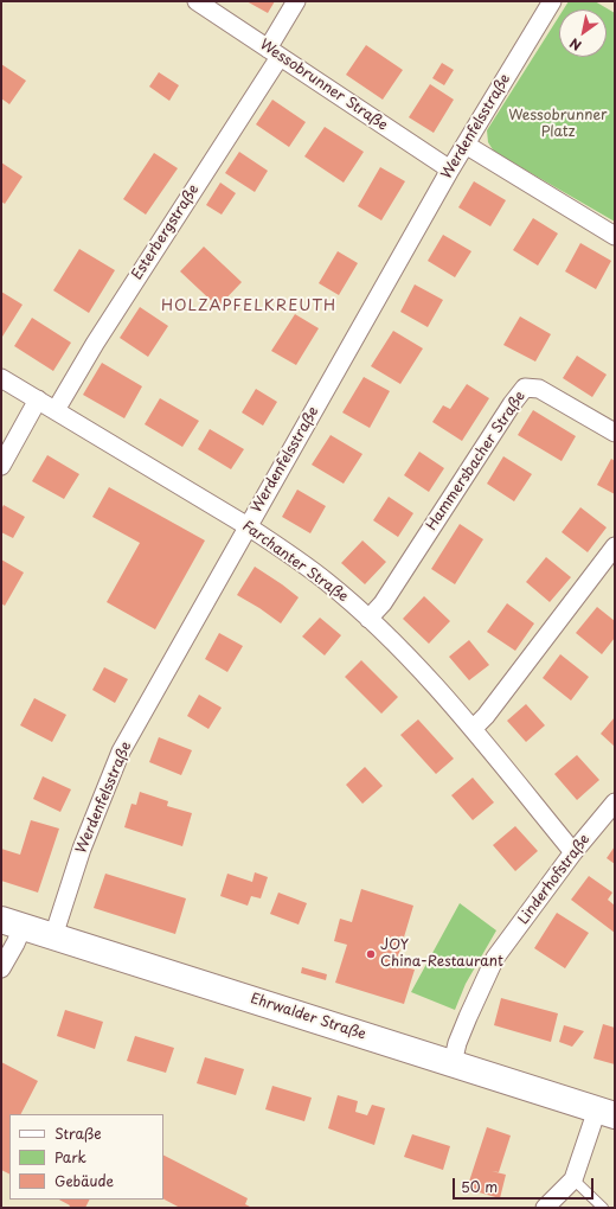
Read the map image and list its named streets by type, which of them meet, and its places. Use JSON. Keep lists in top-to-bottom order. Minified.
{"streets":{"street":["Wessobrunner Straße","Werdenfelsstraße","Esterbergstraße","Hammersbacher Straße","Farchanter Straße","Linderhofstraße","Ehrwalder Straße"]},"crossings":[["Wessobrunner Straße","Werdenfelsstraße"],["Wessobrunner Straße","Esterbergstraße"],["Werdenfelsstraße","Farchanter Straße"],["Werdenfelsstraße","Ehrwalder Straße"],["Esterbergstraße","Farchanter Straße"],["Hammersbacher Straße","Farchanter Straße"],["Farchanter Straße","Linderhofstraße"],["Linderhofstraße","Ehrwalder Straße"]],"districts":["HOLZAPFELKREUTH"],"parks":["Wessobrunner Platz"],"places":["JOY China-Restaurant"],"legend":["Straße","Park","Gebäude"],"scale_bar":"50 m","north":"bottom left"}
